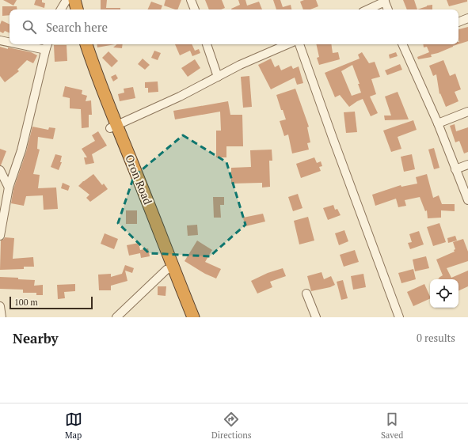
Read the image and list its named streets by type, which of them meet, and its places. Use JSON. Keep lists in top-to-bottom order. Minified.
{"streets":{"highway":["Oron Road"]},"scale_bar":"100 m","page":{"search":"Search here","scale":"100 m","heading":["Nearby","0 results"],"nav":["Map","Directions","Saved"]}}
